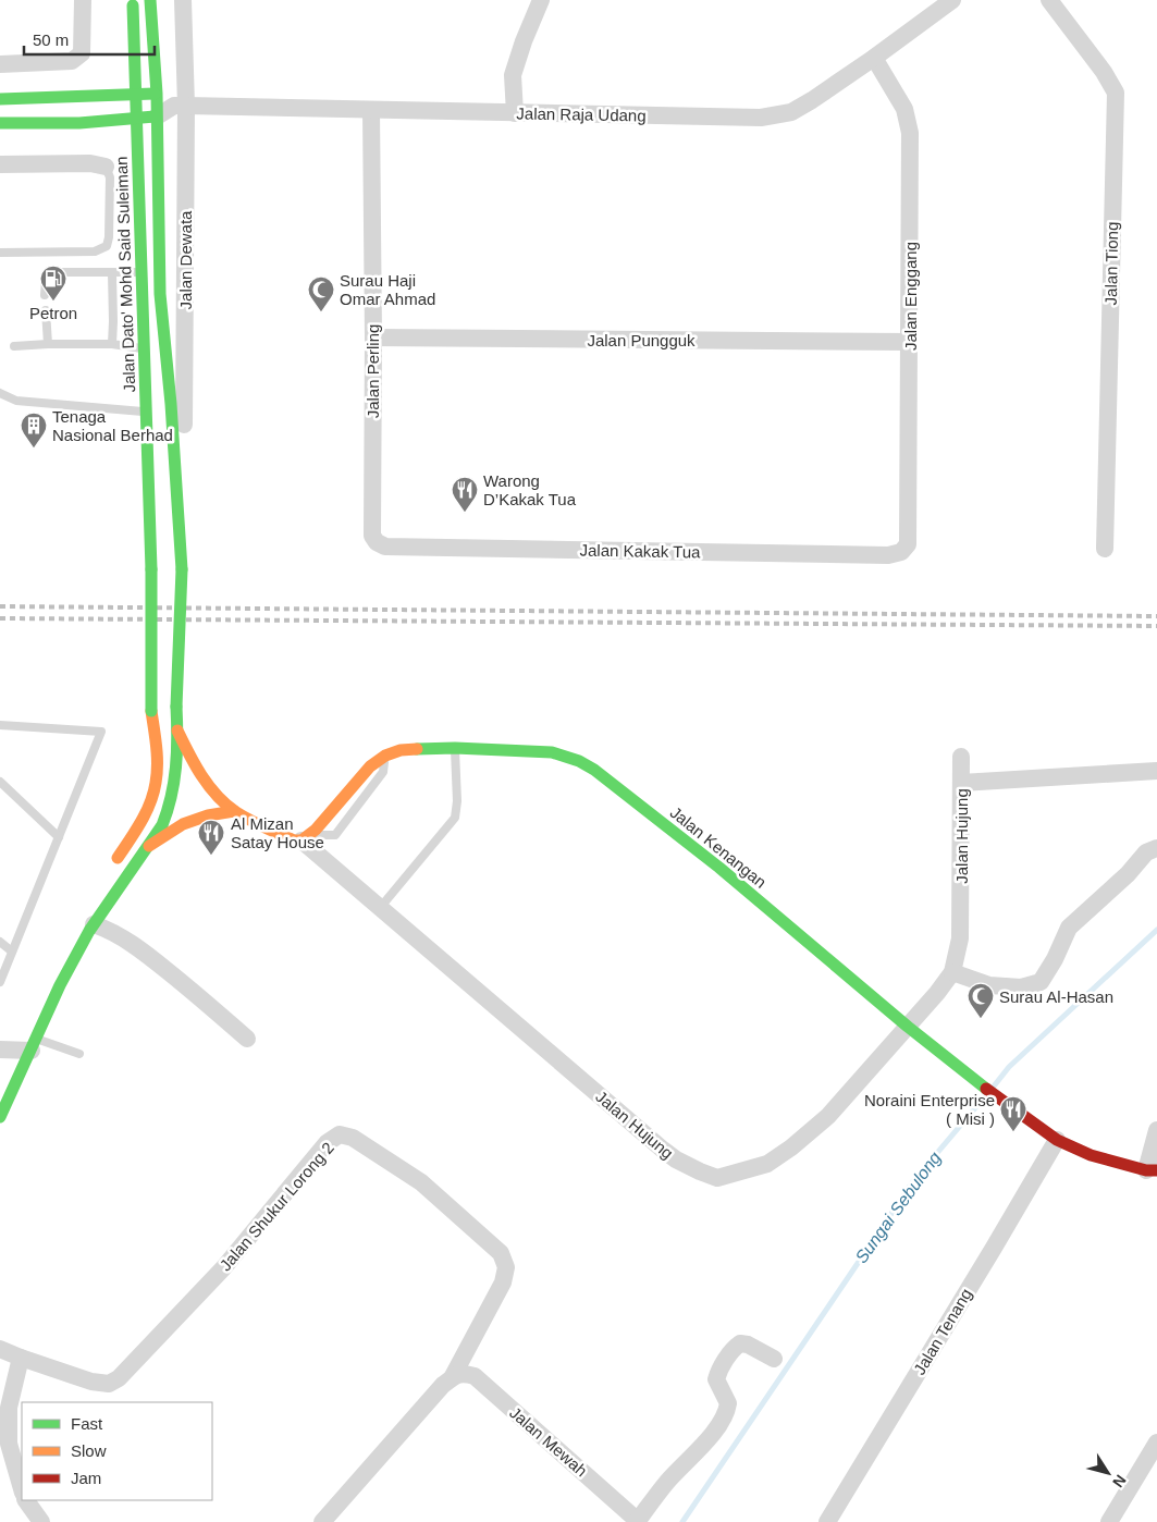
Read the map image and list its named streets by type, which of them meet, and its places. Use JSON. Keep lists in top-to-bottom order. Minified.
{"streets":{"main road":["Jalan Dato' Mohd Said Suleiman","Jalan Kenangan"],"street":["Jalan Raja Udang","Jalan Dewata","Jalan Tiong","Jalan Enggang","Jalan Pungguk","Jalan Perling","Jalan Kakak Tua","Jalan Hujung","Jalan Shukur Lorong 2","Jalan Tenang","Jalan Mewah"]},"crossings":[["Jalan Raja Udang","Jalan Dewata"],["Jalan Raja Udang","Jalan Enggang"],["Jalan Raja Udang","Jalan Perling"],["Jalan Dewata","Jalan Dato' Mohd Said Suleiman"],["Jalan Enggang","Jalan Pungguk"],["Jalan Enggang","Jalan Kakak Tua"],["Jalan Pungguk","Jalan Perling"],["Jalan Perling","Jalan Kakak Tua"],["Jalan Hujung","Jalan Kenangan"],["Jalan Kenangan","Jalan Tenang"],["Jalan Shukur Lorong 2","Jalan Mewah"]],"water":["Sungai Sebulong"],"places":{"fuel station":["Petron"],"mosque":["Surau Haji Omar Ahmad","Surau Al-Hasan"],"building":["Tenaga Nasional Berhad"],"restaurant":["Warong D’Kakak Tua","Al Mizan Satay House","Noraini Enterprise ( Misi )"]},"legend":["Fast","Slow","Jam"],"scale_bar":"50 m","north":"bottom right"}
